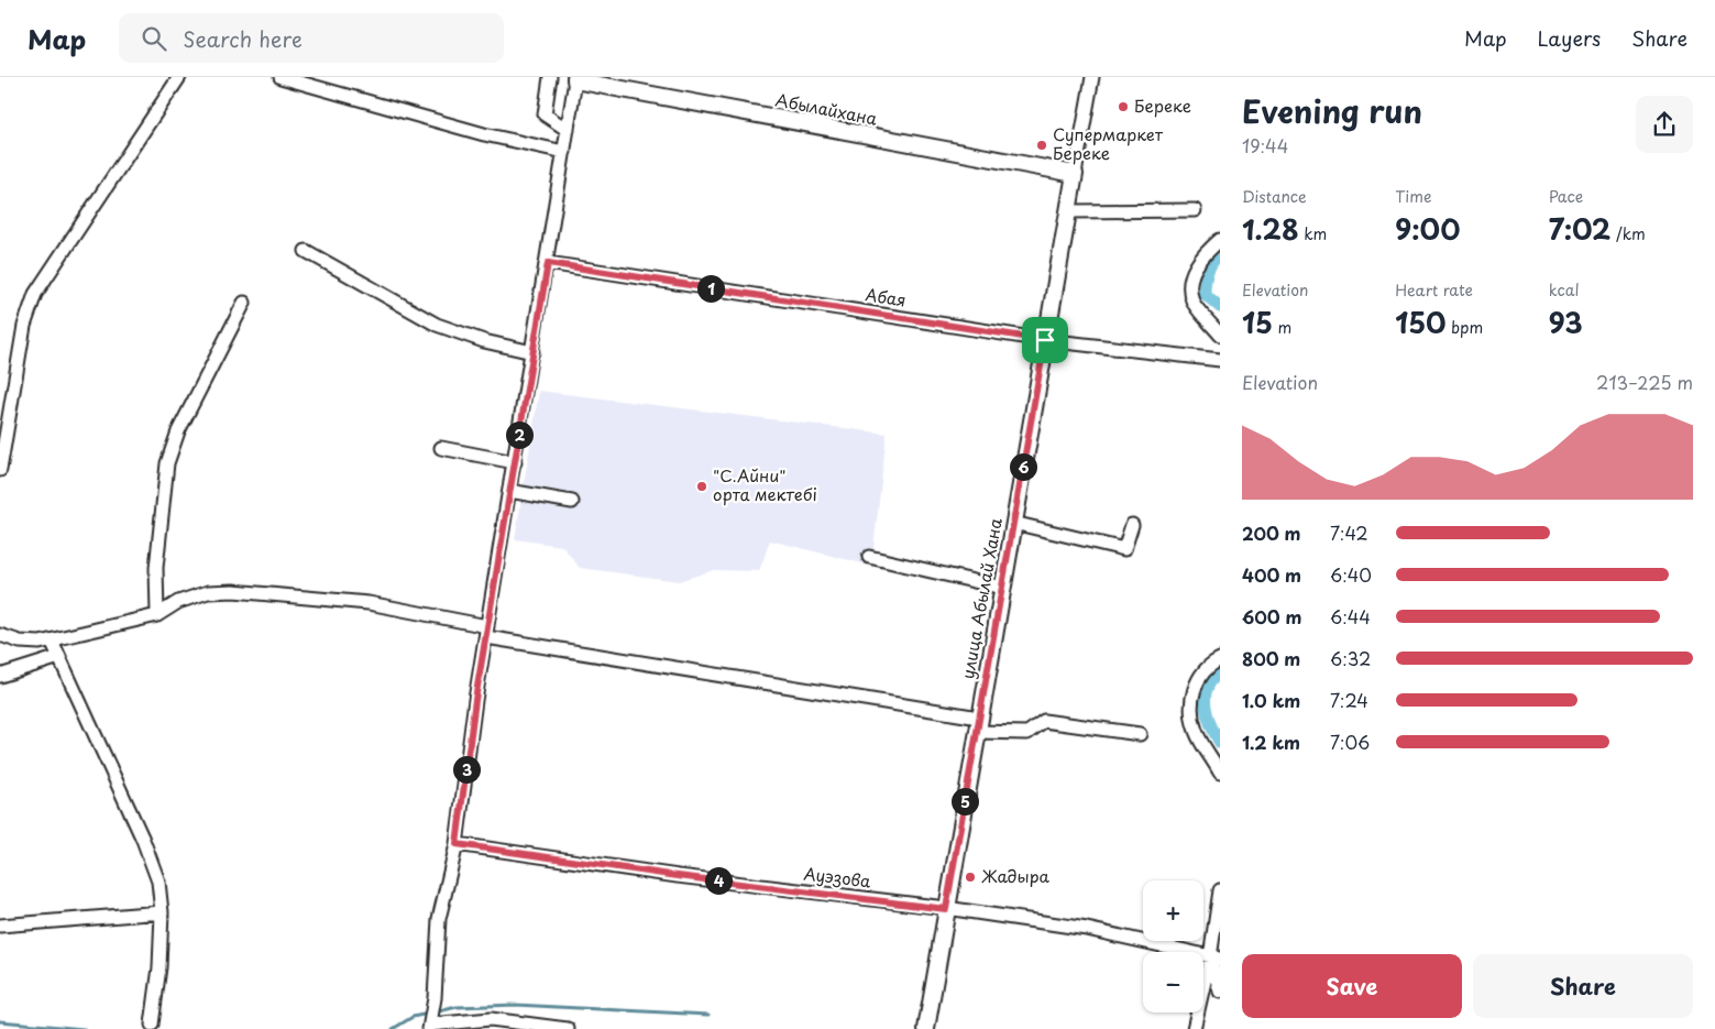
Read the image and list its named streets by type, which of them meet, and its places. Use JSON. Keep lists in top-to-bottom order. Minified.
{"streets":{"main road":["Абылайхана","улица Абылай Хана"],"street":["Абая","Ауэзова"]},"crossings":[["Абылайхана","улица Абылай Хана"],["Абая","улица Абылай Хана"],["улица Абылай Хана","Ауэзова"]],"places":["Береке","Супермаркет Береке","\"С.Айни\" орта мектебі","Жадыра"],"page":{"header":"Map","search":"Search here","nav":["Map","Layers","Share"],"heading":["Evening run","19:44"],"stats":[["Distance","1.28 km"],["Time","9:00"],["Pace","7:02 /km"],["Elevation","15 m"],["Heart rate","150 bpm"],["kcal","93"]],"pins":["1","2","6","3","5","4"],"chart":["Elevation","213–225 m"],"list":[{"name":"200 m","note":"7:42"},{"name":"400 m","note":"6:40"},{"name":"600 m","note":"6:44"},{"name":"800 m","note":"6:32"},{"name":"1.0 km","note":"7:24"},{"name":"1.2 km","note":"7:06"}],"map_buttons":["+","−"],"buttons":["Save","Share"]}}
